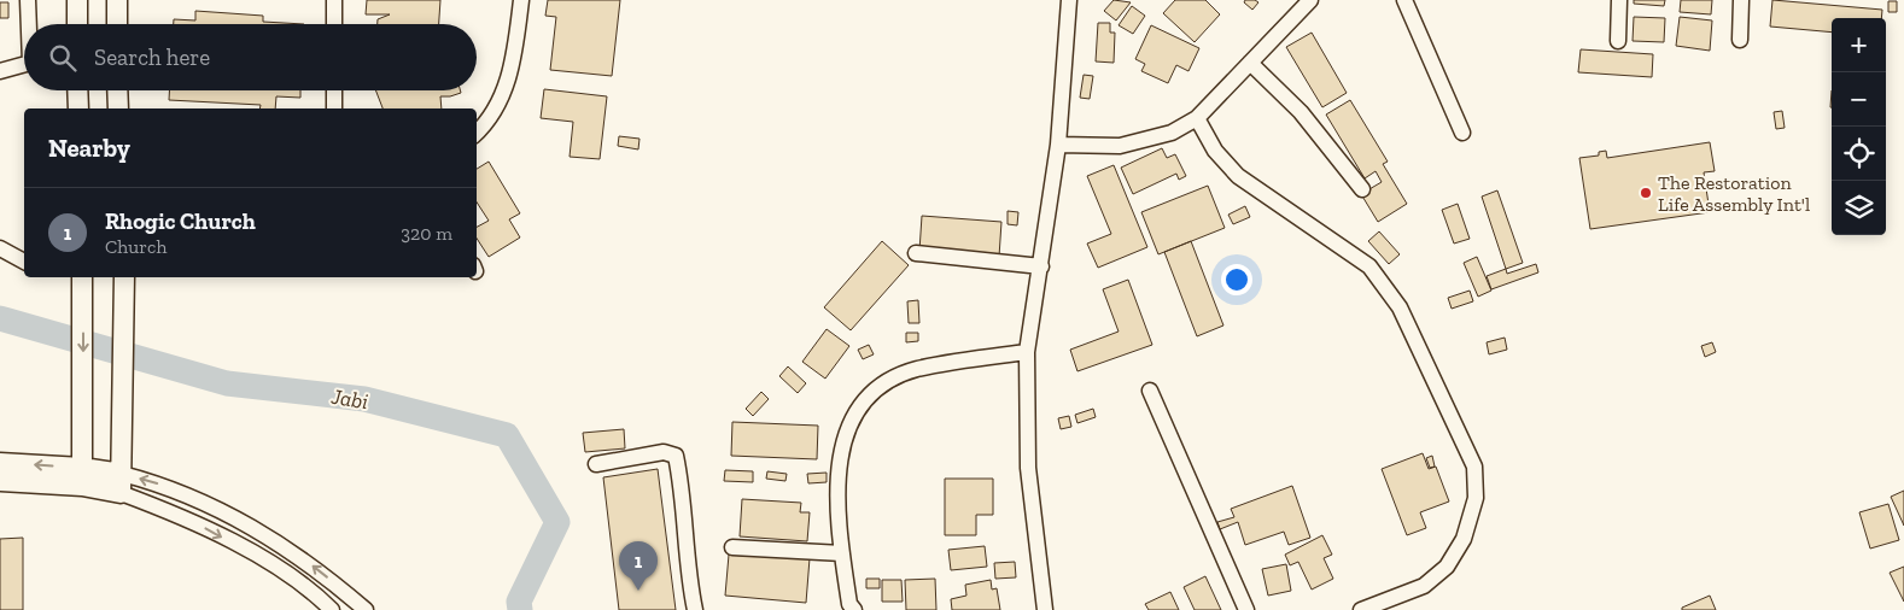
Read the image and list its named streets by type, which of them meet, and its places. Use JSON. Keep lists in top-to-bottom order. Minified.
{"water":["Jabi"],"places":["The Restoration Life Assembly Int'l"],"page":{"map_buttons":["+","−"],"search":"Search here","heading":"Nearby","list":[{"mark":"1","name":"Rhogic Church","note":"Church","value":"320 m"}],"pins":"1"}}
